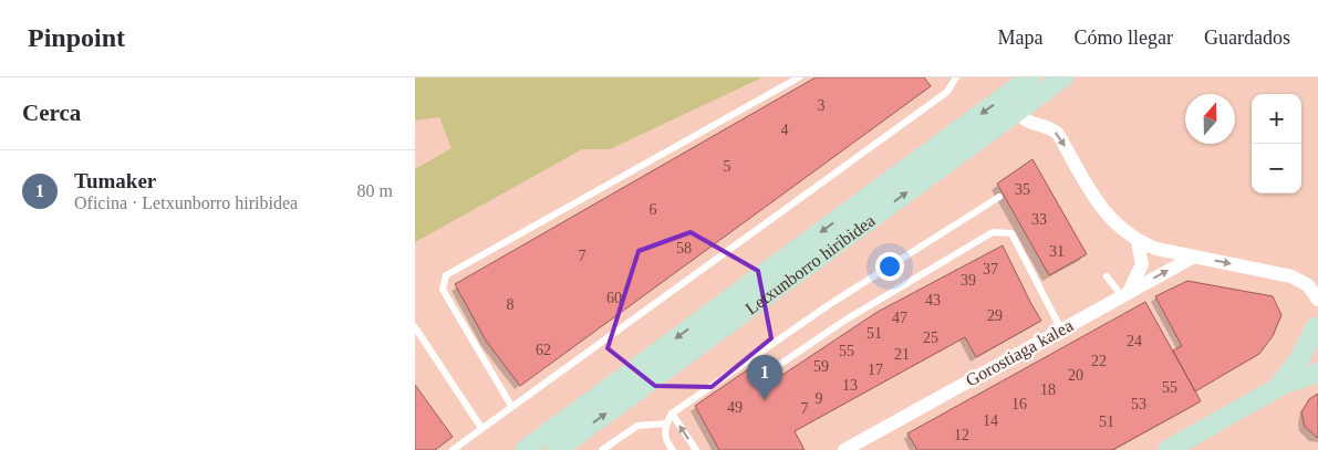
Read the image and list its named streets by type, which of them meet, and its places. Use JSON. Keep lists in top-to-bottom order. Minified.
{"streets":{"main road":["Letxunborro hiribidea"],"street":["Gorostiaga kalea"]},"house_numbers":["3","4","5","35","6","33","58","31","7","37","39","60","43","8","29","47","51","25","24","62","55","21","22","59","17","20","13","55","18","9","16","53","49","7","14","51","12"],"north":"top","page":{"header":"Pinpoint","nav":["Mapa","Cómo llegar","Guardados"],"heading":"Cerca","map_buttons":["+","−"],"list":[{"mark":"1","name":"Tumaker","note":"Oficina · Letxunborro hiribidea","value":"80 m"}],"pins":"1"}}
